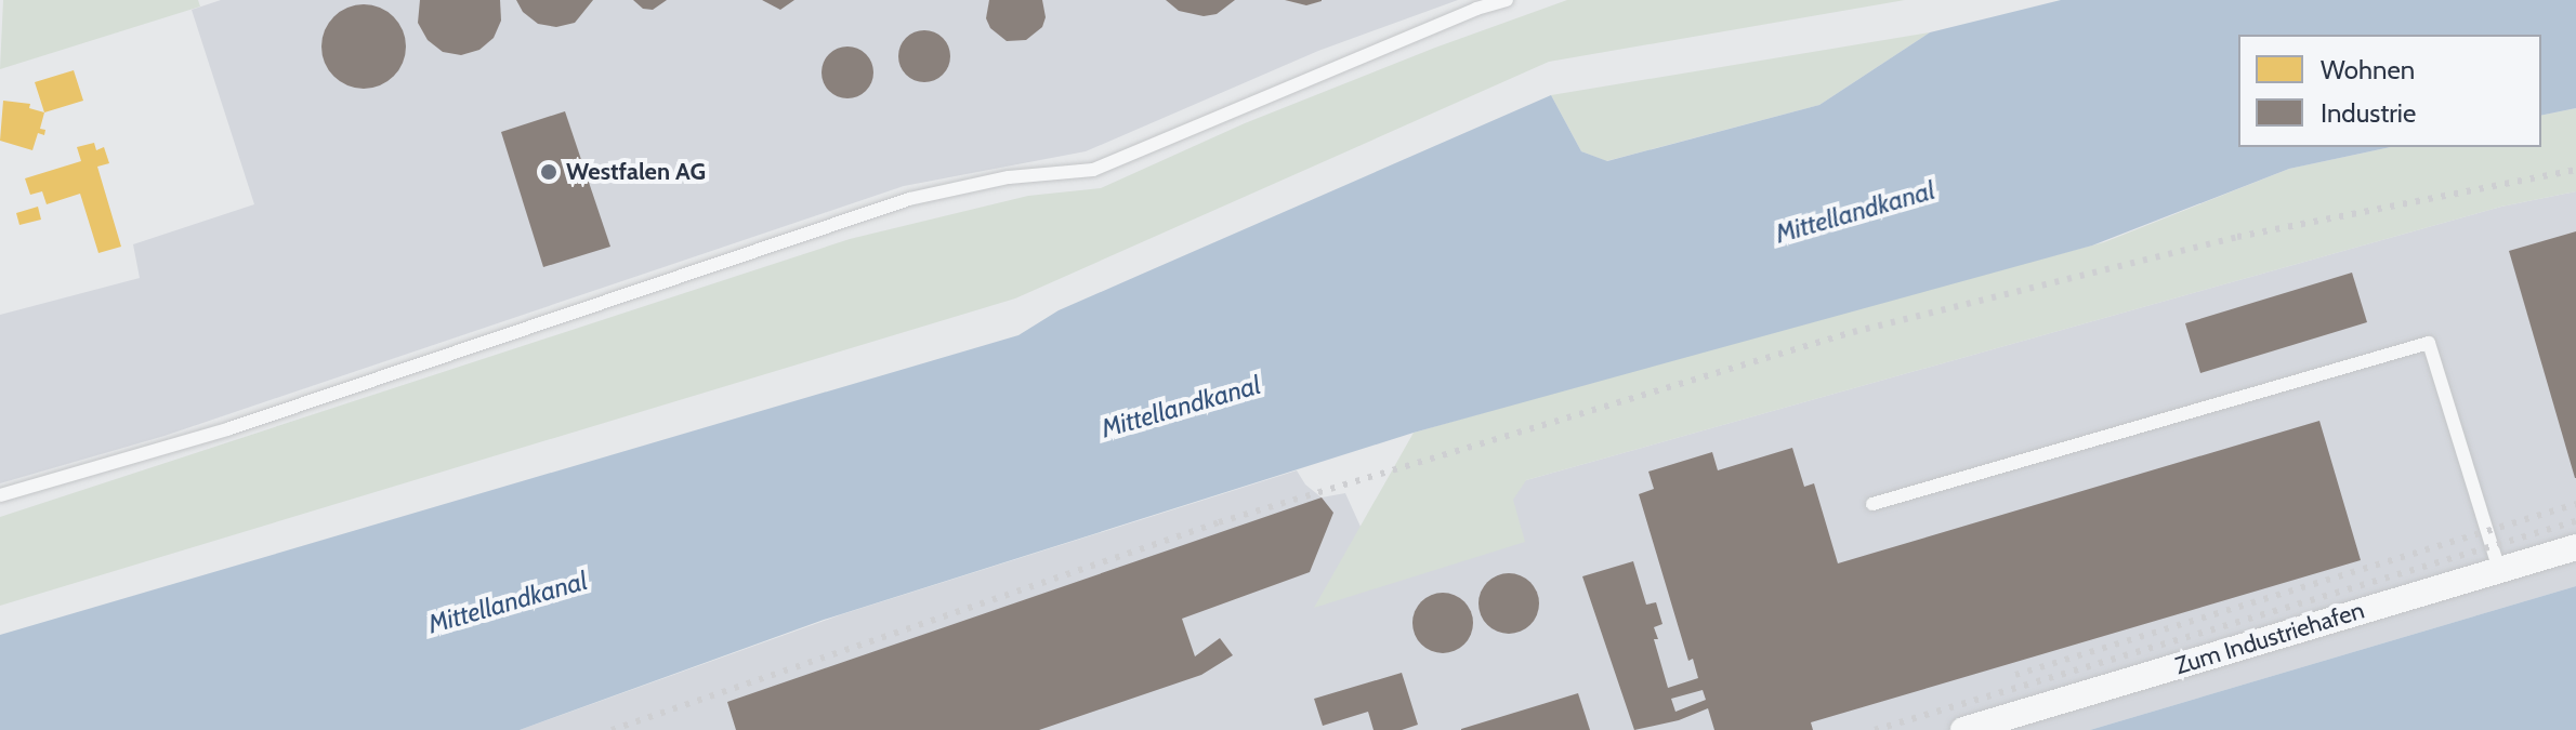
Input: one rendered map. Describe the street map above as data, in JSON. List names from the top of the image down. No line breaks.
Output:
{"streets":{"street":["Zum Industriehafen"]},"water":["Mittellandkanal"],"places":["Westfalen AG"],"legend":["Wohnen","Industrie"]}
